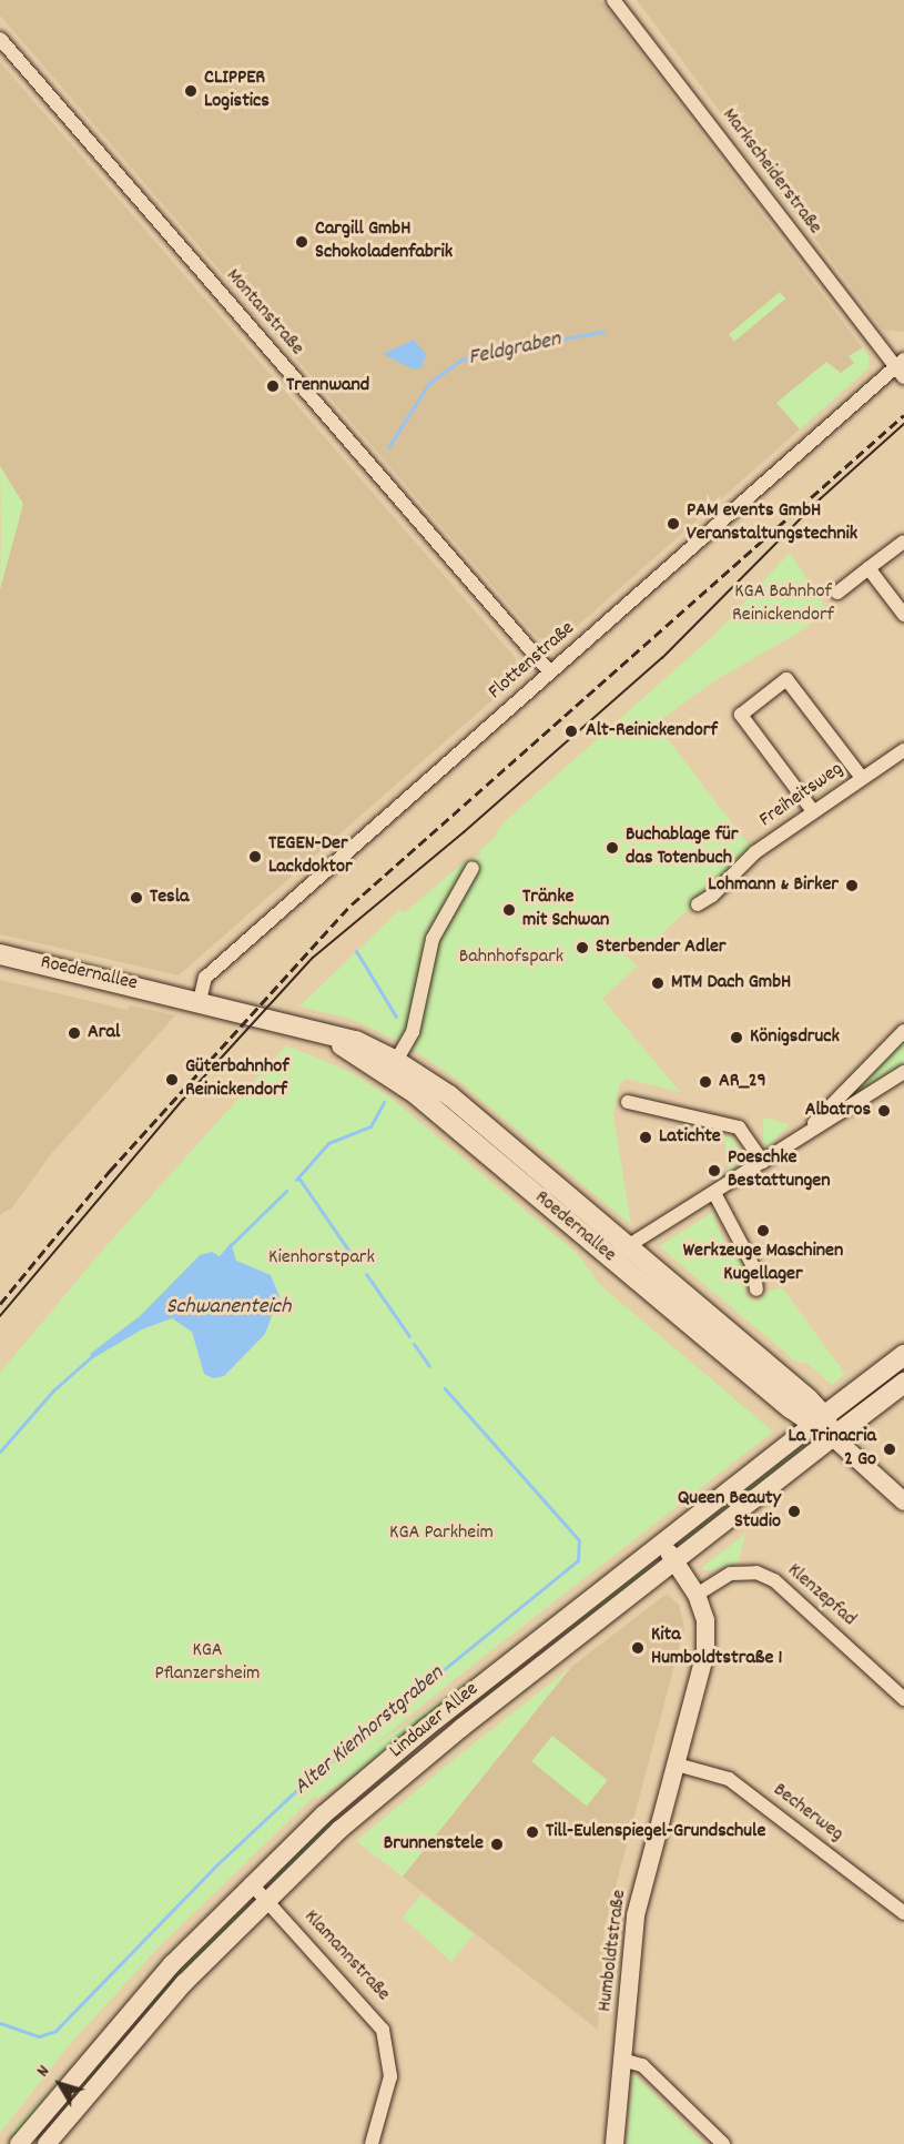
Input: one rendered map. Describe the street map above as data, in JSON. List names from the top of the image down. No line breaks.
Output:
{"streets":{"main road":["Roedernallee","Lindauer Allee","Humboldtstraße"],"street":["Markscheiderstraße","Montanstraße","Flottenstraße","Freiheitsweg","Klenzepfad","Becherweg","Klamannstraße"]},"crossings":[["Markscheiderstraße","Flottenstraße"],["Montanstraße","Flottenstraße"],["Flottenstraße","Roedernallee"],["Roedernallee","Lindauer Allee"],["Klenzepfad","Humboldtstraße"],["Lindauer Allee","Humboldtstraße"],["Lindauer Allee","Klamannstraße"],["Becherweg","Humboldtstraße"]],"water":["Feldgraben","Schwanenteich","Alter Kienhorstgraben"],"parks":["KGA Bahnhof Reinickendorf","Bahnhofspark","Kienhorstpark","KGA Parkheim","KGA Pflanzersheim"],"places":["CLIPPER Logistics","Cargill GmbH Schokoladenfabrik","Trennwand","PAM events GmbH Veranstaltungstechnik","Alt-Reinickendorf","Buchablage für das Totenbuch","TEGEN-Der Lackdoktor","Lohmann & Birker","Tesla","Tränke mit Schwan","Sterbender Adler","MTM Dach GmbH","Aral","Königsdruck","Güterbahnhof Reinickendorf","AR_29","Albatros","Latichte","Poeschke Bestattungen","Werkzeuge Maschinen Kugellager","La Trinacria 2 Go","Queen Beauty Studio","Kita Humboldtstraße 1","Till-Eulenspiegel-Grundschule","Brunnenstele"],"north":"top left"}
